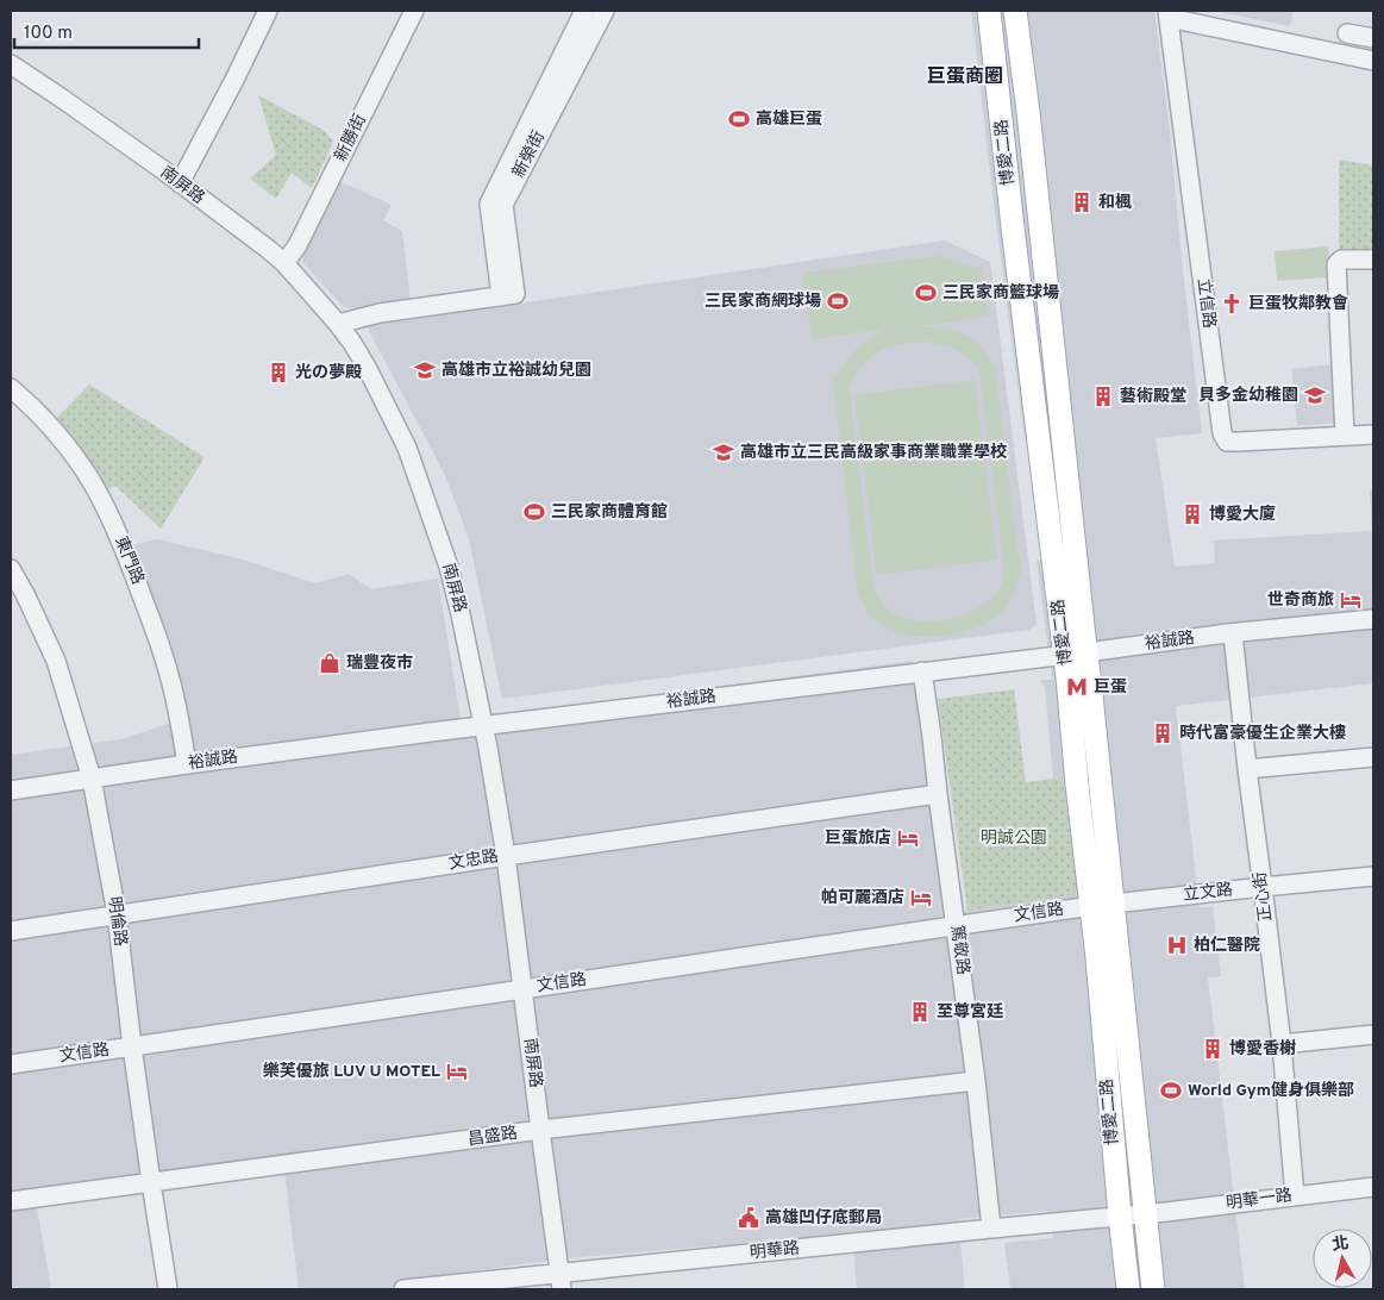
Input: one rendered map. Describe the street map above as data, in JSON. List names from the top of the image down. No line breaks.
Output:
{"streets":{"main road":["博愛二路"],"street":["新勝街","新榮街","南屏路","立信路","東門路","裕誠路","文忠路","立文路","正心街","文信路","明倫路","篤敬路","昌盛路","明華一路","明華路"]},"crossings":[["新勝街","南屏路"],["博愛二路","裕誠路"],["博愛二路","立文路"],["博愛二路","文信路"],["博愛二路","明華一路"],["博愛二路","明華路"],["南屏路","裕誠路"],["南屏路","文忠路"],["南屏路","文信路"],["南屏路","昌盛路"],["南屏路","明華路"],["東門路","裕誠路"],["裕誠路","正心街"],["裕誠路","明倫路"],["裕誠路","篤敬路"],["文忠路","明倫路"],["文忠路","篤敬路"],["立文路","正心街"],["立文路","文信路"],["正心街","明華一路"],["文信路","明倫路"],["文信路","篤敬路"],["明倫路","昌盛路"],["篤敬路","昌盛路"],["篤敬路","明華路"],["明華一路","明華路"]],"districts":["巨蛋商圈"],"parks":["明誠公園"],"places":{"sports":["高雄巨蛋","三民家商籃球場","三民家商網球場","三民家商體育館","World Gym健身俱樂部"],"building":["和楓","光の夢殿","藝術殿堂","博愛大廈","時代富豪優生企業大樓","至尊宮廷","博愛香榭"],"church":["巨蛋牧鄰教會"],"school or university":["高雄市立裕誠幼兒園","貝多金幼稚園","高雄市立三民高級家事商業職業學校"],"hotel":["世奇商旅","巨蛋旅店","帕可麗酒店","樂芙優旅 LUV U MOTEL"],"shop":["瑞豐夜市"],"metro station":["巨蛋"],"hospital":["柏仁醫院"],"public building":["高雄凹仔底郵局"]},"scale_bar":"100 m","north":"top"}
